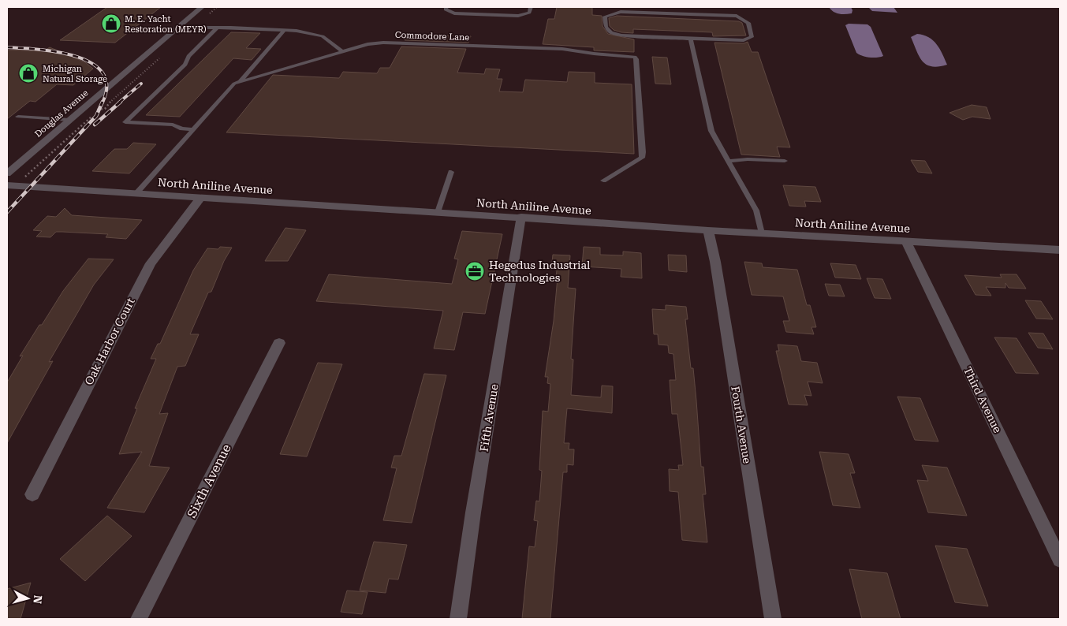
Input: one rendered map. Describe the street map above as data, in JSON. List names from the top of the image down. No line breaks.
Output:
{"streets":{"street":["Douglas Avenue","North Aniline Avenue","Oak Harbor Court","Third Avenue","Fifth Avenue","Fourth Avenue","Sixth Avenue"],"lane":["Commodore Lane"]},"crossings":[["Commodore Lane","North Aniline Avenue"],["North Aniline Avenue","Oak Harbor Court"],["North Aniline Avenue","Third Avenue"],["North Aniline Avenue","Fifth Avenue"],["North Aniline Avenue","Fourth Avenue"]],"places":{"shop":["M. E. Yacht Restoration (MEYR)","Michigan Natural Storage"],"office":["Hegedus Industrial Technologies"]},"north":"right"}
